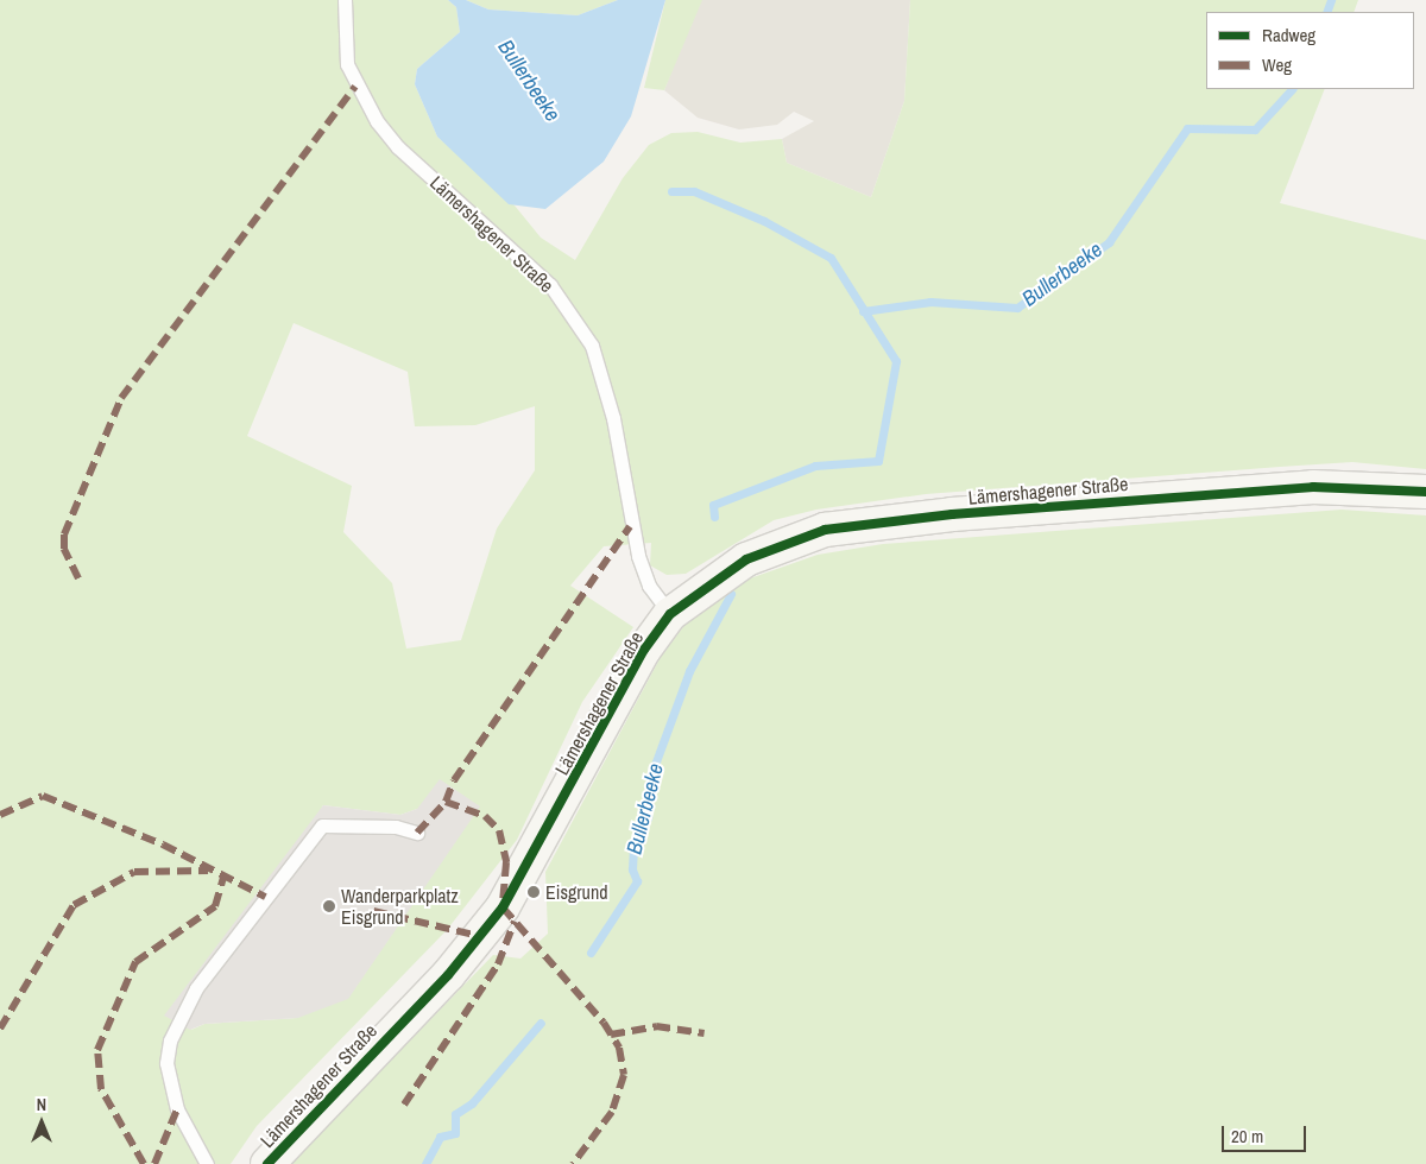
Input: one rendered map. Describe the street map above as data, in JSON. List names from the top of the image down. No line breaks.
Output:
{"streets":{"main road":["Lämershagener Straße"]},"water":["Bullerbeeke"],"places":["Eisgrund","Wanderparkplatz Eisgrund"],"legend":["Radweg","Weg"],"scale_bar":"20 m","north":"top"}
